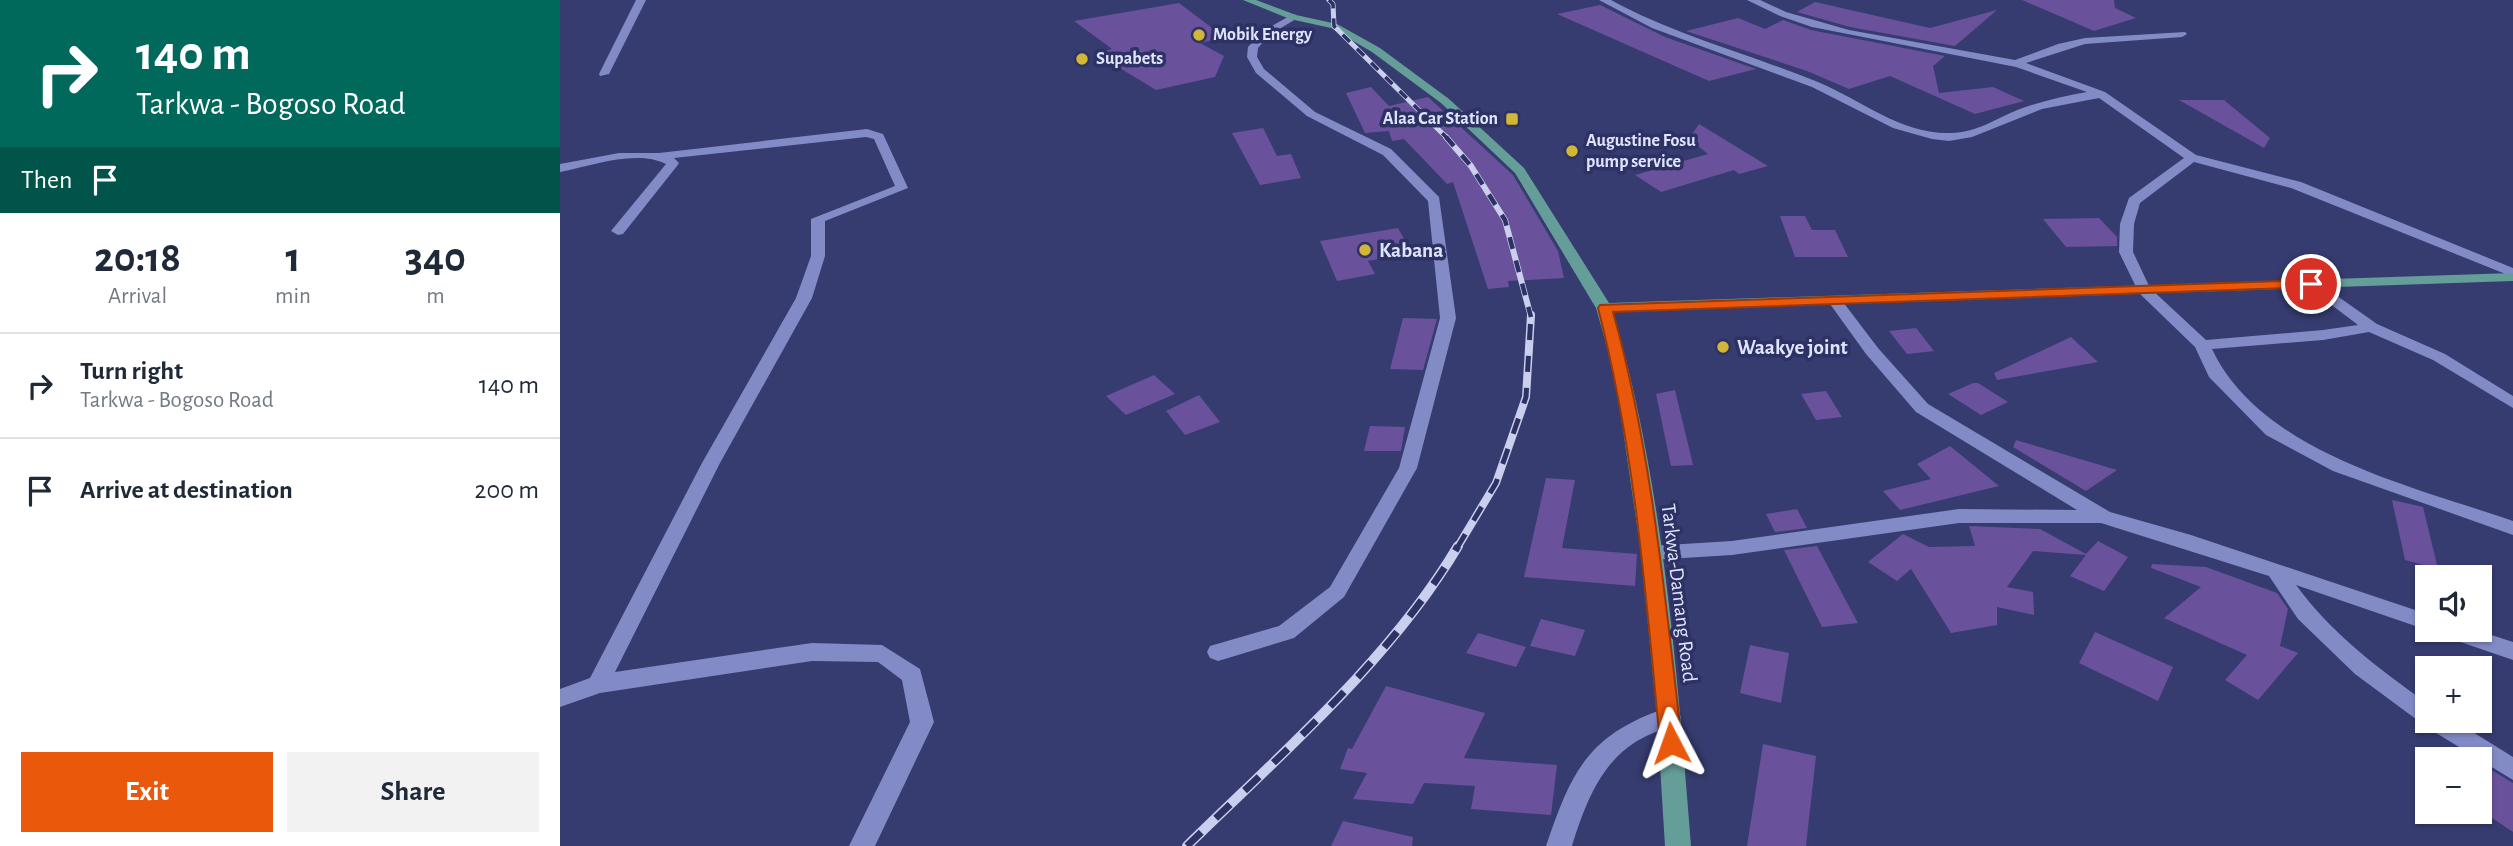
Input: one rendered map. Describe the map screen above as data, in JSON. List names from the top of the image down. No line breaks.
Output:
{"streets":{"main road":["Tarkwa-Damang Road"]},"places":{"other":["Mobik Energy","Supabets","Augustine Fosu pump service","Kabana","Waakye joint"],"transit":["Alaa Car Station"]},"page":{"turn":["140 m","Tarkwa - Bogoso Road"],"then":"Then","eta":["20:18","Arrival","1","min","340","m"],"list":[{"name":"Turn right","note":"Tarkwa - Bogoso Road","value":"140 m"},{"name":"Arrive at destination","value":"200 m"}],"map_buttons":["+","−"],"buttons":["Exit","Share"]}}
